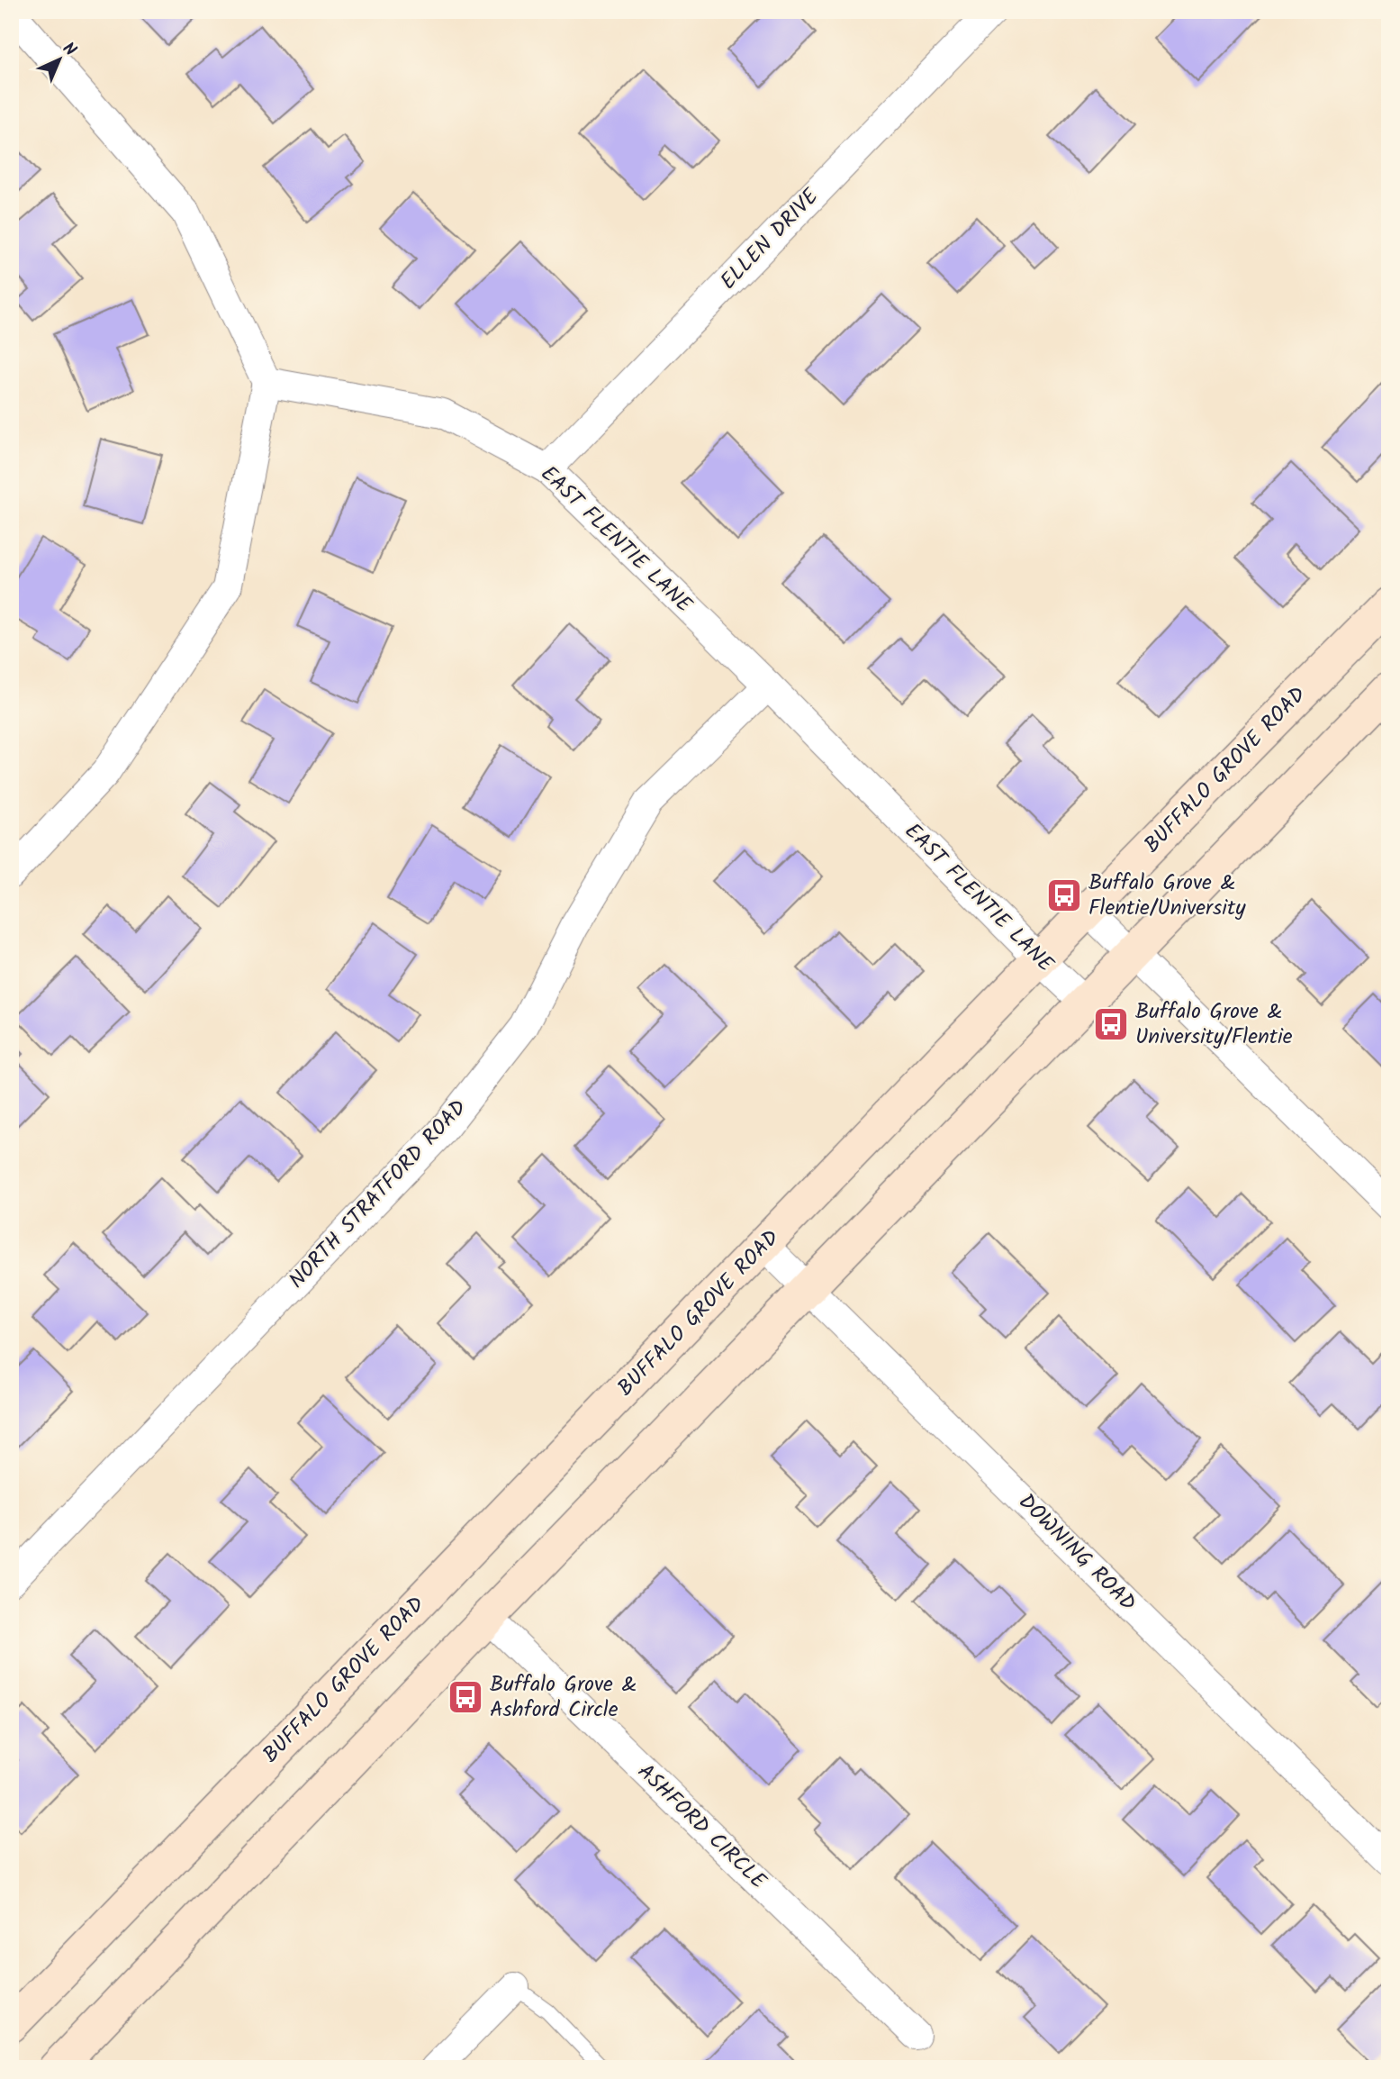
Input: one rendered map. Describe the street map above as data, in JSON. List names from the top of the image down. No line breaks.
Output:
{"streets":{"main road":["BUFFALO GROVE ROAD"],"street":["ELLEN DRIVE","EAST FLENTIE LANE","NORTH STRATFORD ROAD","DOWNING ROAD","ASHFORD CIRCLE"]},"crossings":[["ELLEN DRIVE","EAST FLENTIE LANE"],["EAST FLENTIE LANE","BUFFALO GROVE ROAD"],["EAST FLENTIE LANE","NORTH STRATFORD ROAD"],["BUFFALO GROVE ROAD","DOWNING ROAD"]],"places":{"bus stop":["Buffalo Grove & Flentie/University","Buffalo Grove & University/Flentie","Buffalo Grove & Ashford Circle"]},"north":"top right"}
